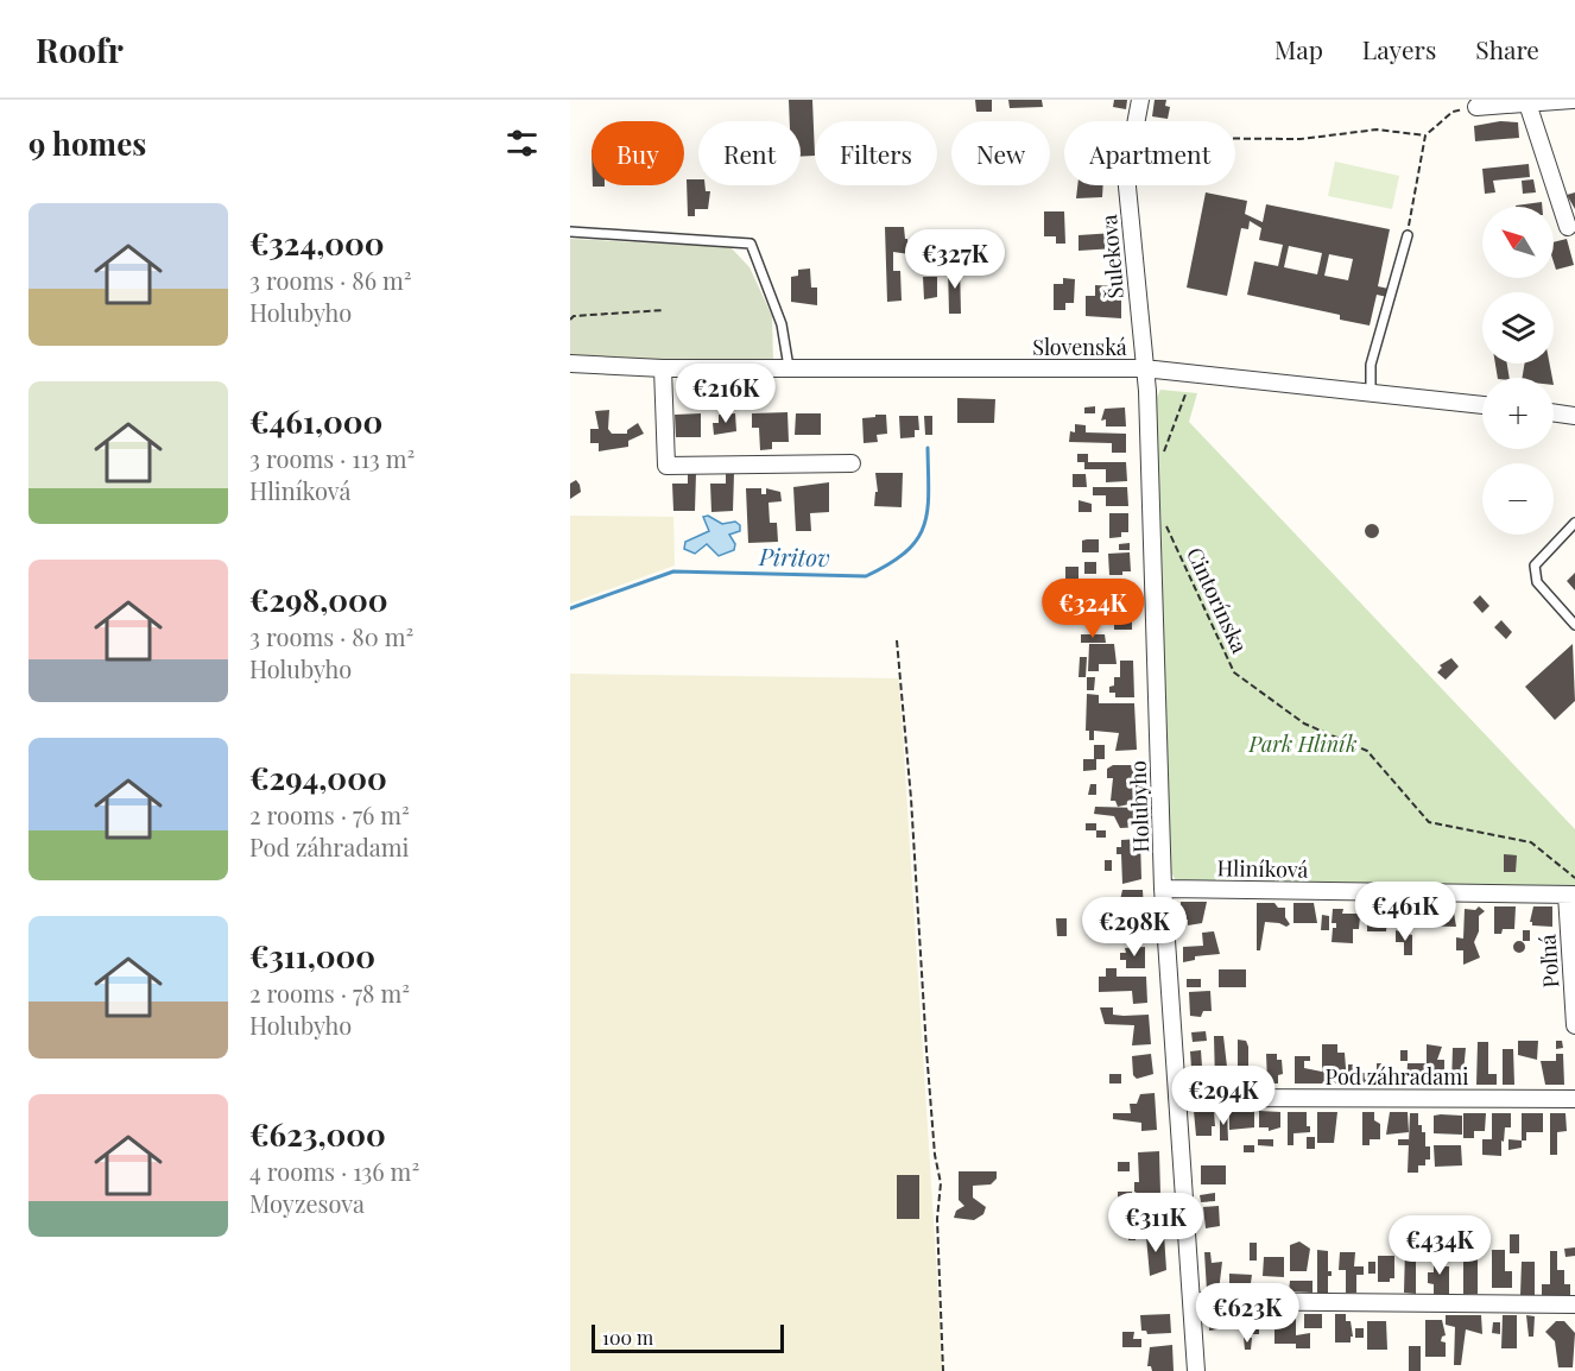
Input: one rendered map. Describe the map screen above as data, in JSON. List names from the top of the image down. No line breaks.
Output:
{"streets":{"street":["Šulekova","Slovenská","Holubyho","Hliníková","Poľná","Pod záhradami"],"path":["Cintorínska"]},"crossings":[["Šulekova","Slovenská"],["Šulekova","Holubyho"],["Slovenská","Holubyho"],["Holubyho","Hliníková"],["Holubyho","Pod záhradami"],["Hliníková","Poľná"]],"water":["Piritov"],"parks":["Park Hliník"],"scale_bar":"100 m","north":"top left","page":{"header":"Roofr","nav":["Map","Layers","Share"],"heading":"9 homes","chip":["Buy","Rent","Filters","New","Apartment"],"list":[{"name":"€324,000","note":"3 rooms · 86 m² · Holubyho"},{"name":"€461,000","note":"3 rooms · 113 m² · Hliníková"},{"name":"€298,000","note":"3 rooms · 80 m² · Holubyho"},{"name":"€294,000","note":"2 rooms · 76 m² · Pod záhradami"},{"name":"€311,000","note":"2 rooms · 78 m² · Holubyho"},{"name":"€623,000","note":"4 rooms · 136 m² · Moyzesova"}],"map_buttons":["+","−"],"price":["€327K","€216K","€324K","€461K","€298K","€294K","€311K","€434K","€623K"],"scale":"100 m"}}
